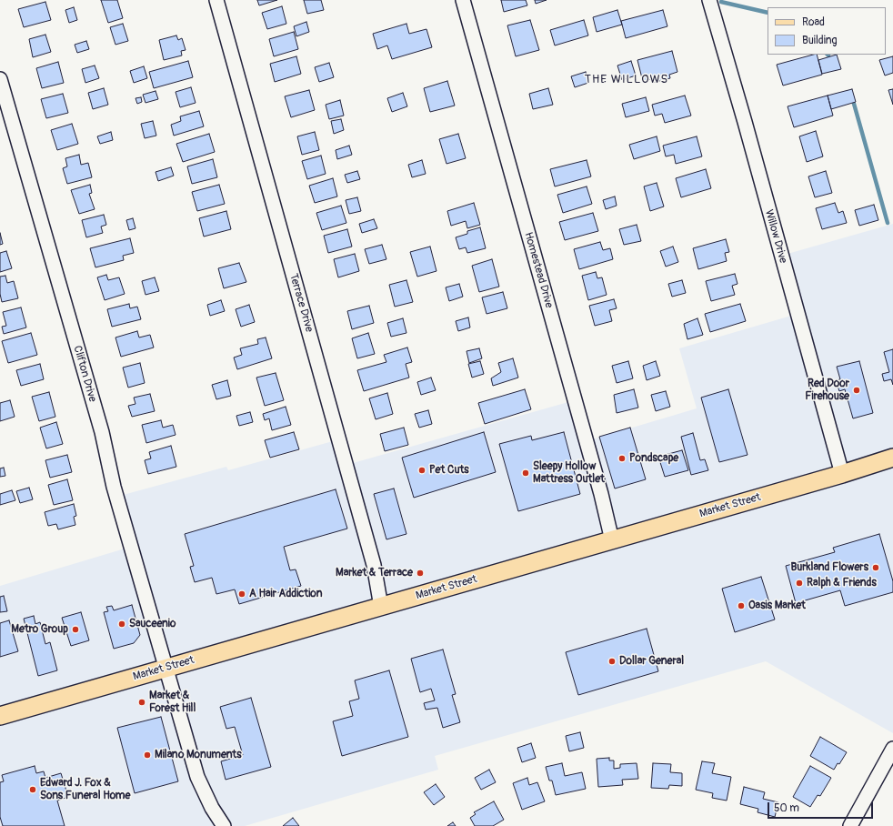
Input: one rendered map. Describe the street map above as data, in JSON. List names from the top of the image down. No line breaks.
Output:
{"streets":{"main road":["Market Street"],"street":["Willow Drive","Homestead Drive","Terrace Drive","Clifton Drive"]},"crossings":[["Willow Drive","Market Street"],["Homestead Drive","Market Street"],["Terrace Drive","Market Street"],["Clifton Drive","Market Street"]],"districts":["THE WILLOWS"],"places":["Red Door Firehouse","Pondscape","Pet Cuts","Sleepy Hollow Mattress Outlet","Burkland Flowers","Market & Terrace","Ralph & Friends","A Hair Addiction","Oasis Market","Sauceenio","Metro Group","Dollar General","Market & Forest Hill","Milano Monuments","Edward J. Fox & Sons Funeral Home"],"legend":["Road","Building"],"scale_bar":"50 m"}
